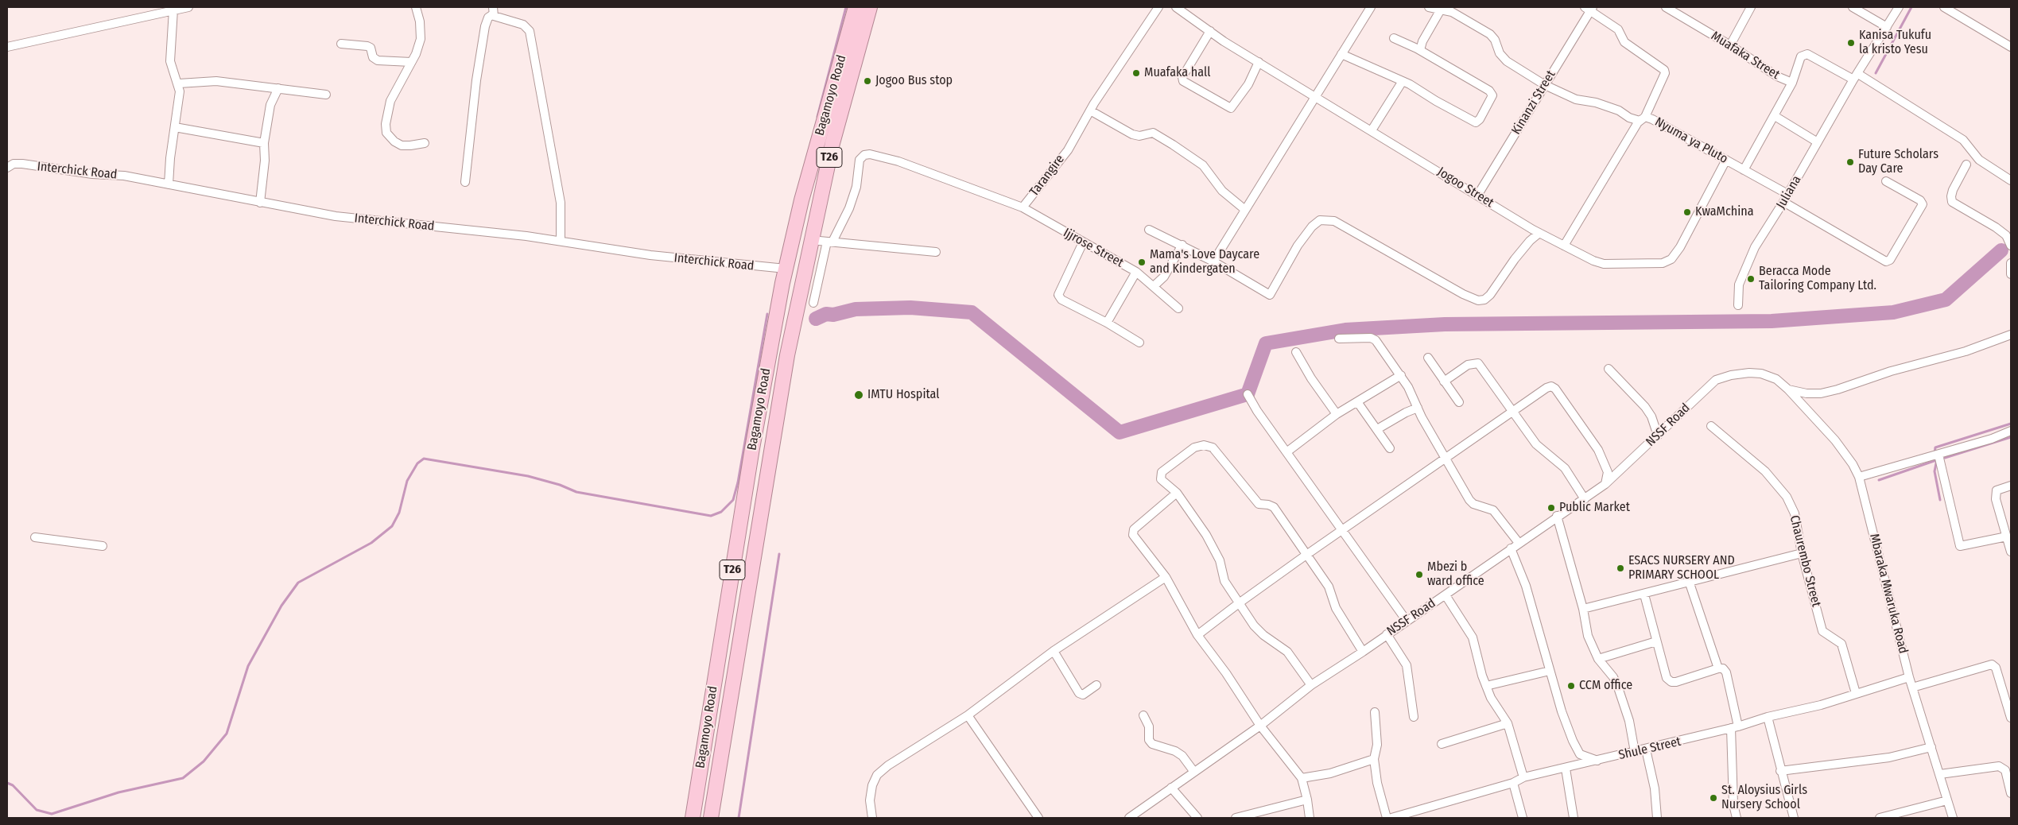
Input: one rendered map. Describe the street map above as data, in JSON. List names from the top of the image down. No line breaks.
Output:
{"streets":{"highway":["Bagamoyo Road","T26"],"street":["Muafaka Street","Kinanzi Street","Nyuma ya Pluto","Interchick Road","Tarangire","Jogoo Street","Juliana","Ijjrose Street","NSSF Road","Chaurembo Street","Mbaraka Mwaruka Road","Shule Street"]},"crossings":[["Muafaka Street","Juliana"],["Bagamoyo Road","Interchick Road"],["Kinanzi Street","Jogoo Street"],["Nyuma ya Pluto","Jogoo Street"],["Nyuma ya Pluto","Juliana"],["Tarangire","Ijjrose Street"],["NSSF Road","Mbaraka Mwaruka Road"],["Chaurembo Street","Shule Street"],["Mbaraka Mwaruka Road","Shule Street"]],"places":["Kanisa Tukufu la kristo Yesu","Muafaka hall","Jogoo Bus stop","Future Scholars Day Care","KwaMchina","Mama's Love Daycare and Kindergaten","Beracca Mode Tailoring Company Ltd.","IMTU Hospital","Public Market","ESACS NURSERY AND PRIMARY SCHOOL","Mbezi b ward office","CCM office","St. Aloysius Girls Nursery School"]}
